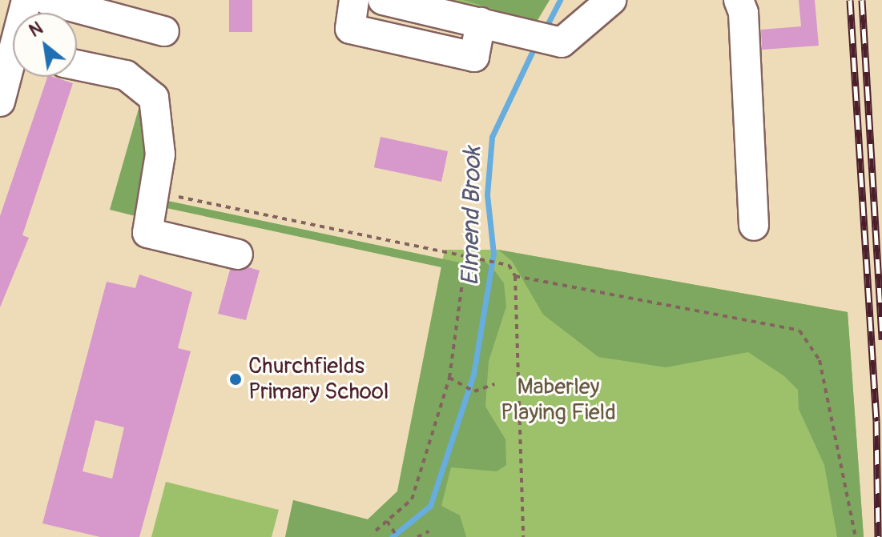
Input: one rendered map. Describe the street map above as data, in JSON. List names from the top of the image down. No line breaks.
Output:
{"water":["Elmend Brook"],"parks":["Maberley Playing Field"],"places":["Churchfields Primary School"],"north":"top left"}
